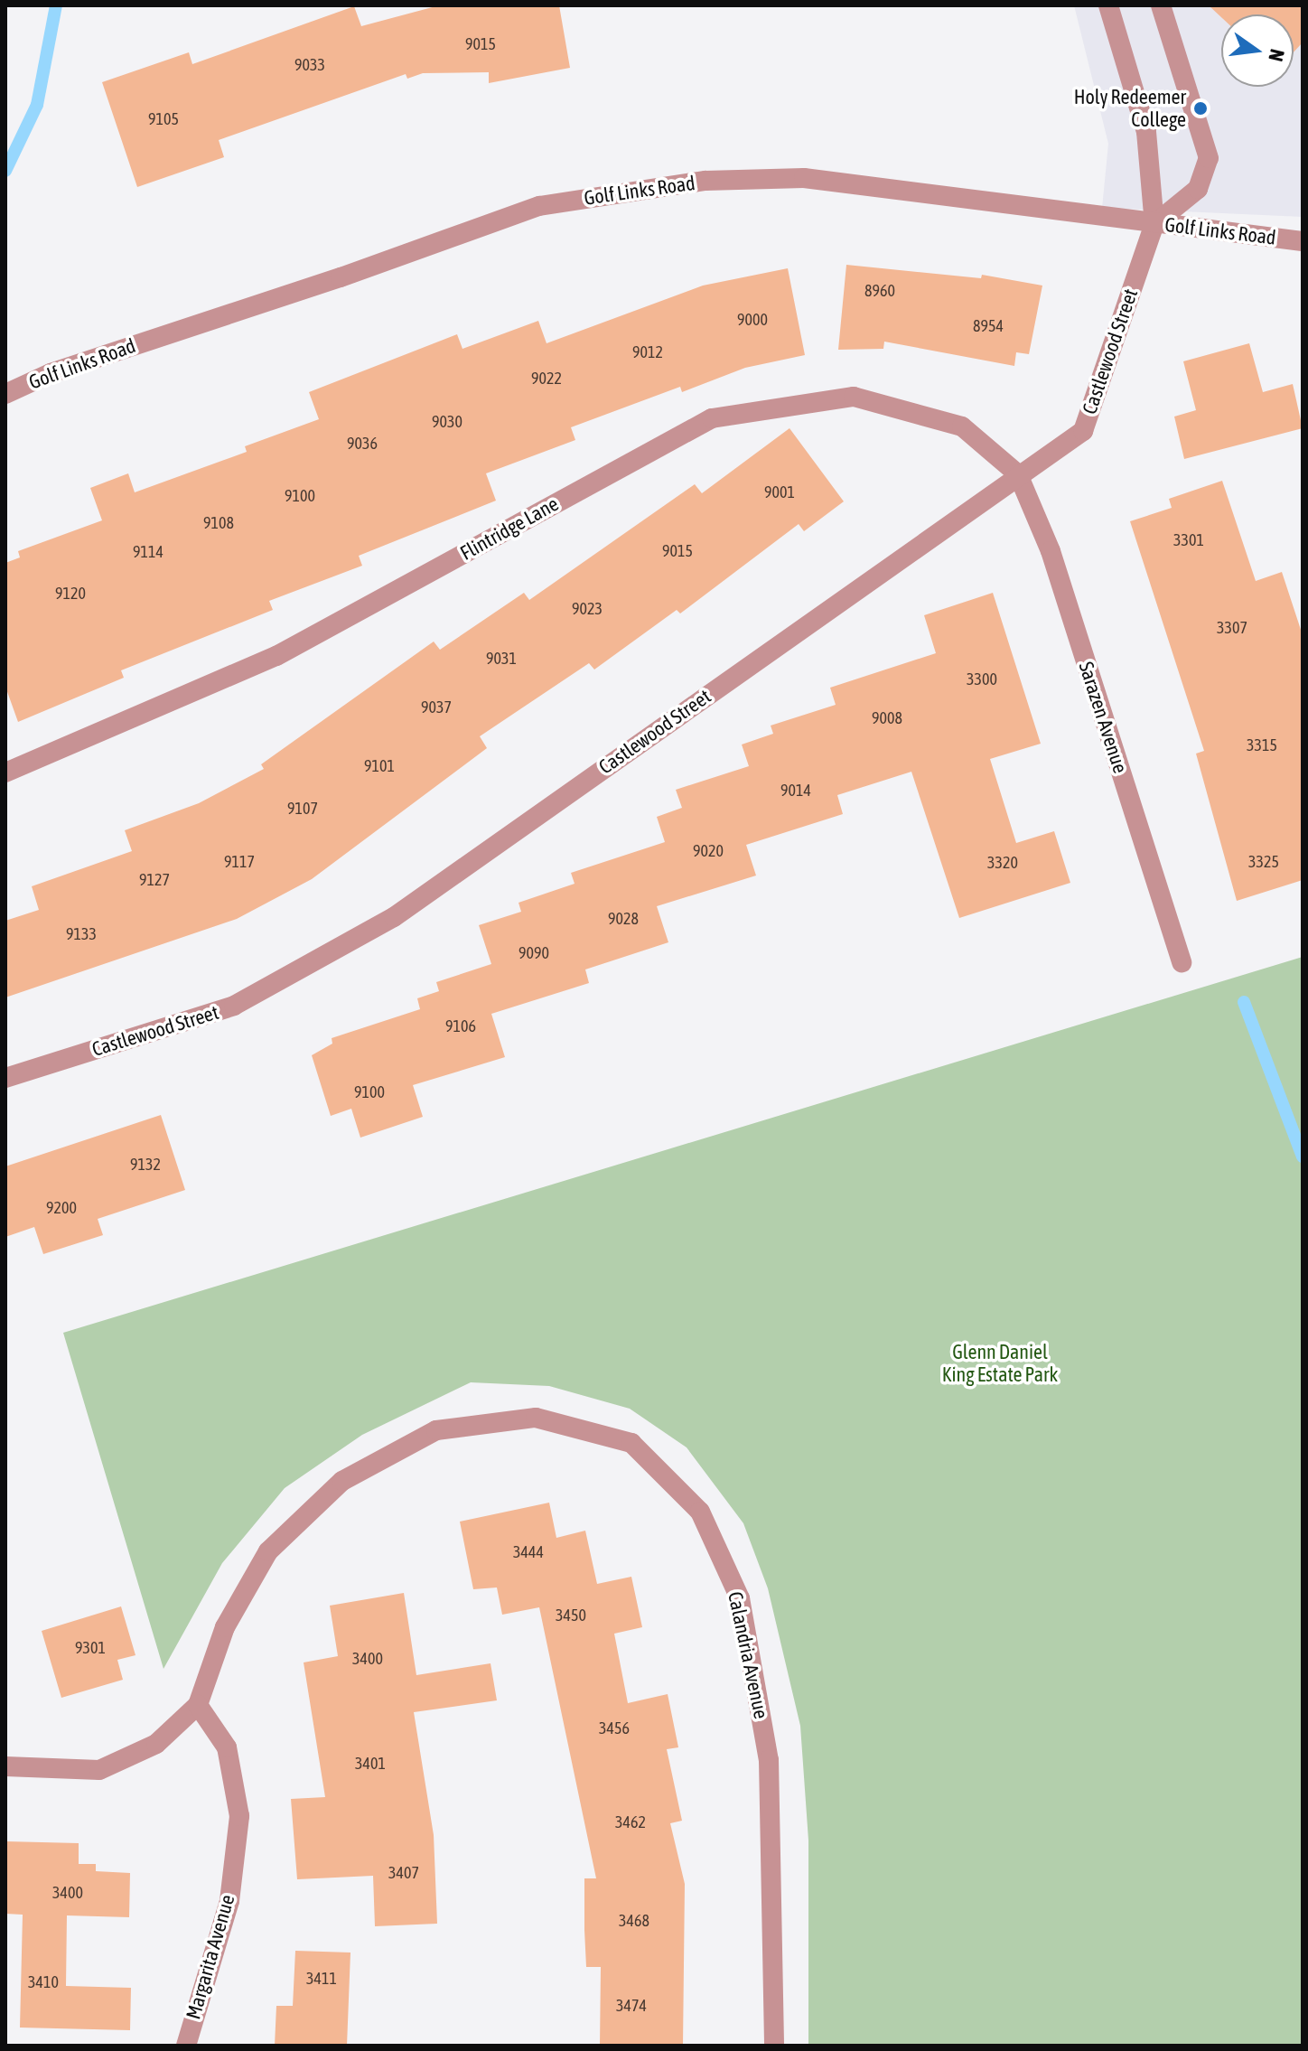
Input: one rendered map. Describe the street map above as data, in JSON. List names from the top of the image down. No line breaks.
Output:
{"streets":{"street":["Golf Links Road","Castlewood Street","Flintridge Lane","Sarazen Avenue","Calandria Avenue","Margarita Avenue"]},"crossings":[["Golf Links Road","Castlewood Street"],["Castlewood Street","Flintridge Lane"],["Castlewood Street","Sarazen Avenue"],["Flintridge Lane","Sarazen Avenue"],["Calandria Avenue","Margarita Avenue"]],"parks":["Glenn Daniel King Estate Park"],"places":["Holy Redeemer College"],"house_numbers":["9015","9033","9105","8960","9000","8954","9012","9022","9030","9036","9001","9100","9108","3301","9015","9114","9120","9023","3307","9031","3300","9037","9008","3315","9101","9014","9107","9020","9117","3325","3320","9127","9028","9133","9090","9106","9100","9132","9200","3444","3450","9301","3400","3456","3401","3462","3407","3400","3468","3411","3410","3474"],"north":"right"}
